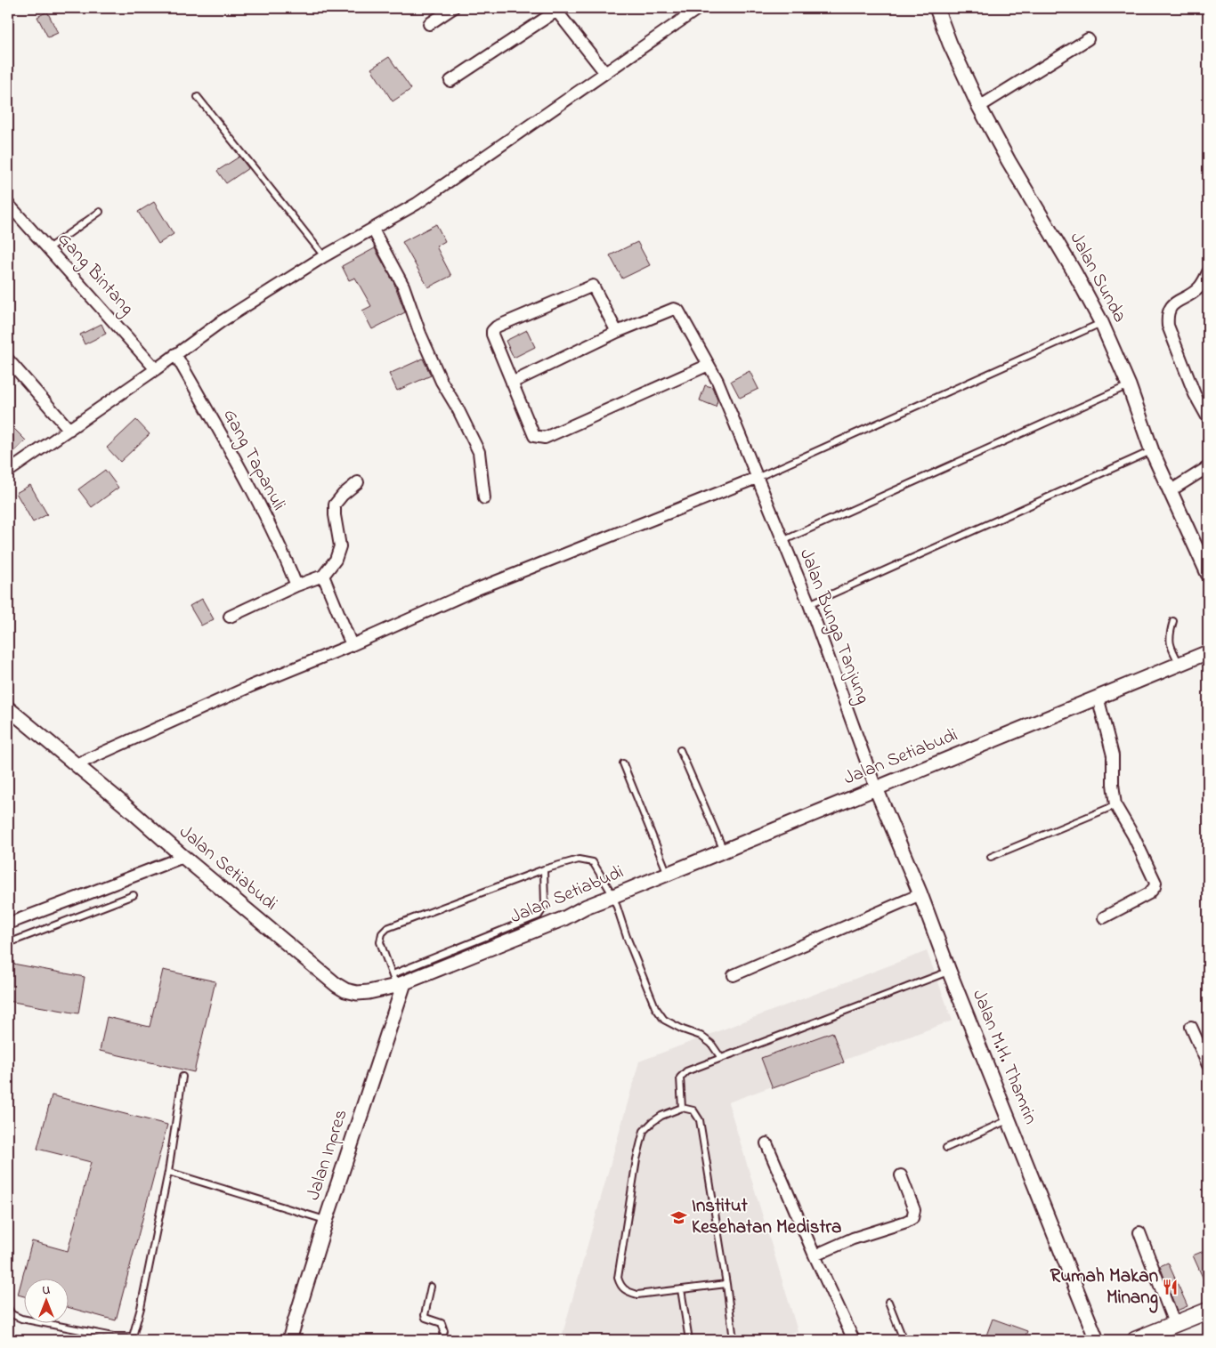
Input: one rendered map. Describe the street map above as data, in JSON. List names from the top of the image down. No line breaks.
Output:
{"streets":{"street":["Gang Bintang","Jalan Sunda","Gang Tapanuli","Jalan Bunga Tanjung","Jalan Setiabudi","Jalan M.H. Thamrin","Jalan Inpres"]},"crossings":[["Jalan Bunga Tanjung","Jalan Setiabudi"],["Jalan Bunga Tanjung","Jalan M.H. Thamrin"],["Jalan Setiabudi","Jalan M.H. Thamrin"],["Jalan Setiabudi","Jalan Inpres"]],"places":{"school or university":["Institut Kesehatan Medistra"],"restaurant":["Rumah Makan Minang"]},"north":"top"}
